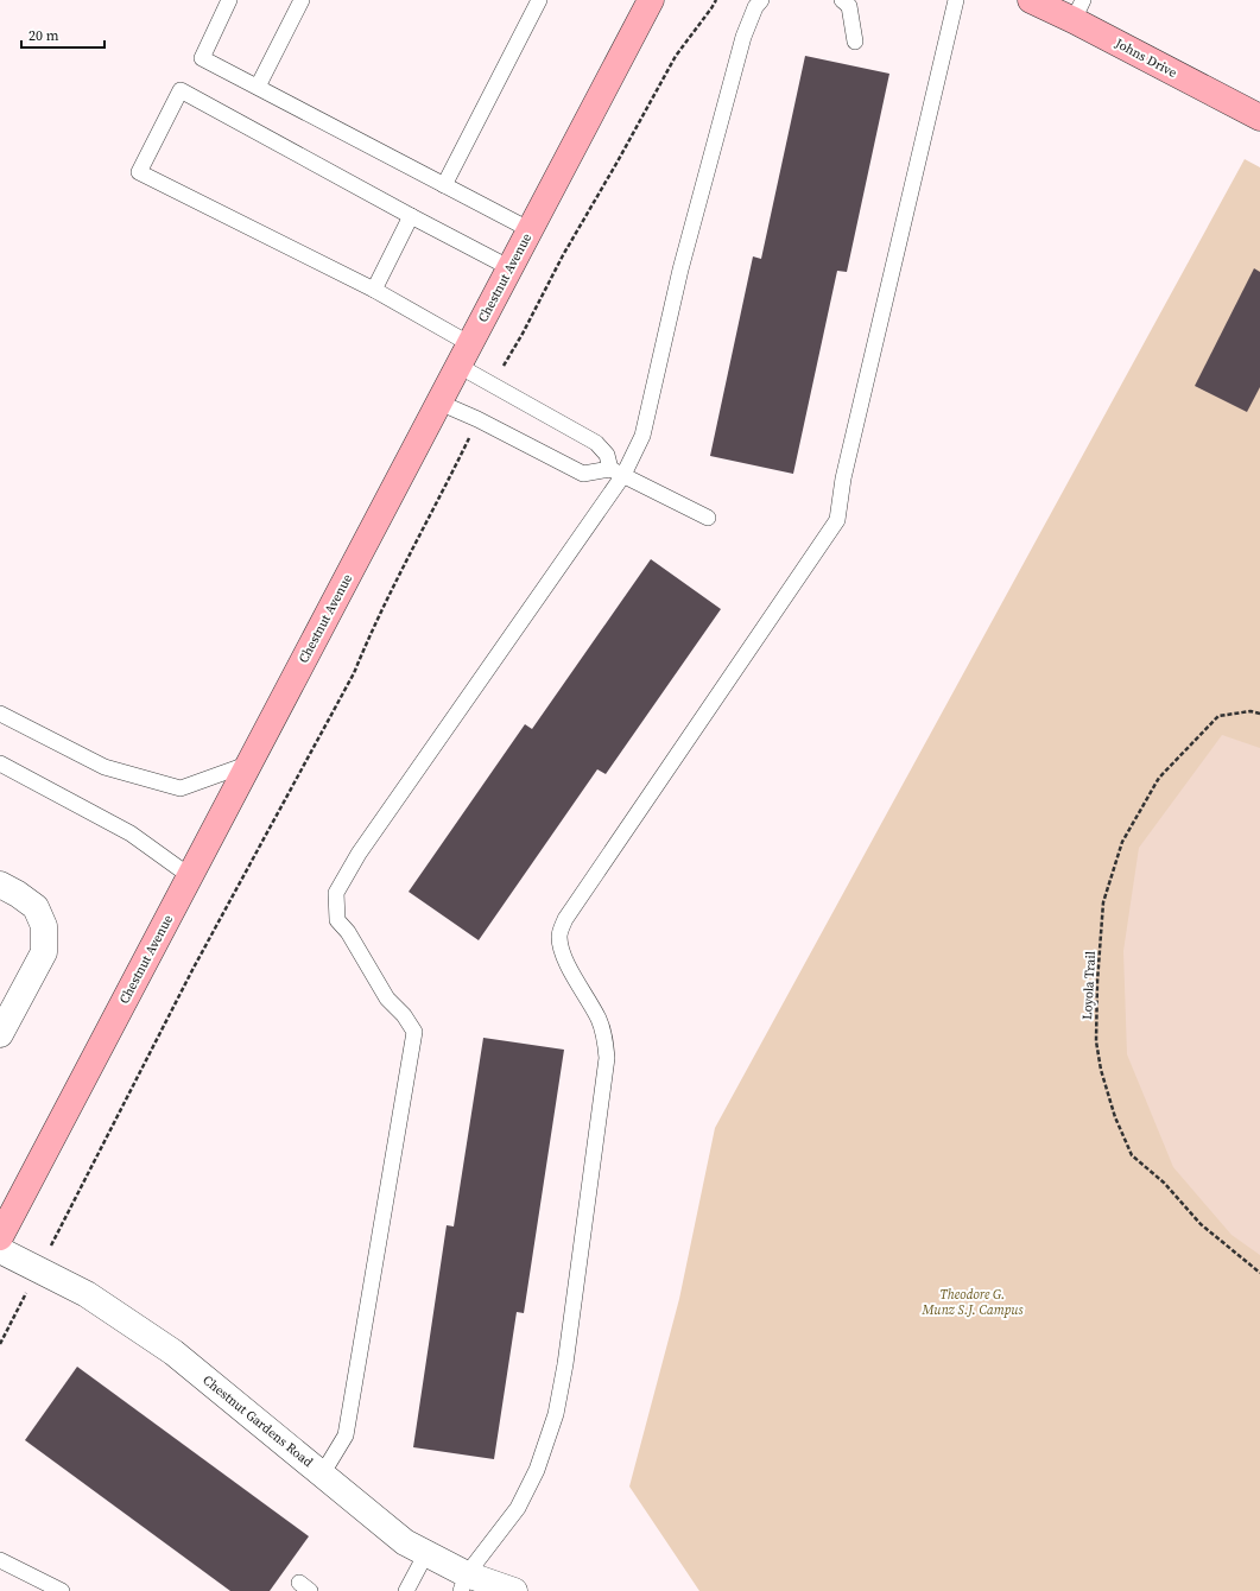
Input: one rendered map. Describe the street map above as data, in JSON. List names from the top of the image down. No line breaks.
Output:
{"streets":{"street":["Johns Drive","Chestnut Avenue","Chestnut Gardens Road"],"path":["Loyola Trail"]},"parks":["Theodore G. Munz S.J. Campus"],"scale_bar":"20 m"}
